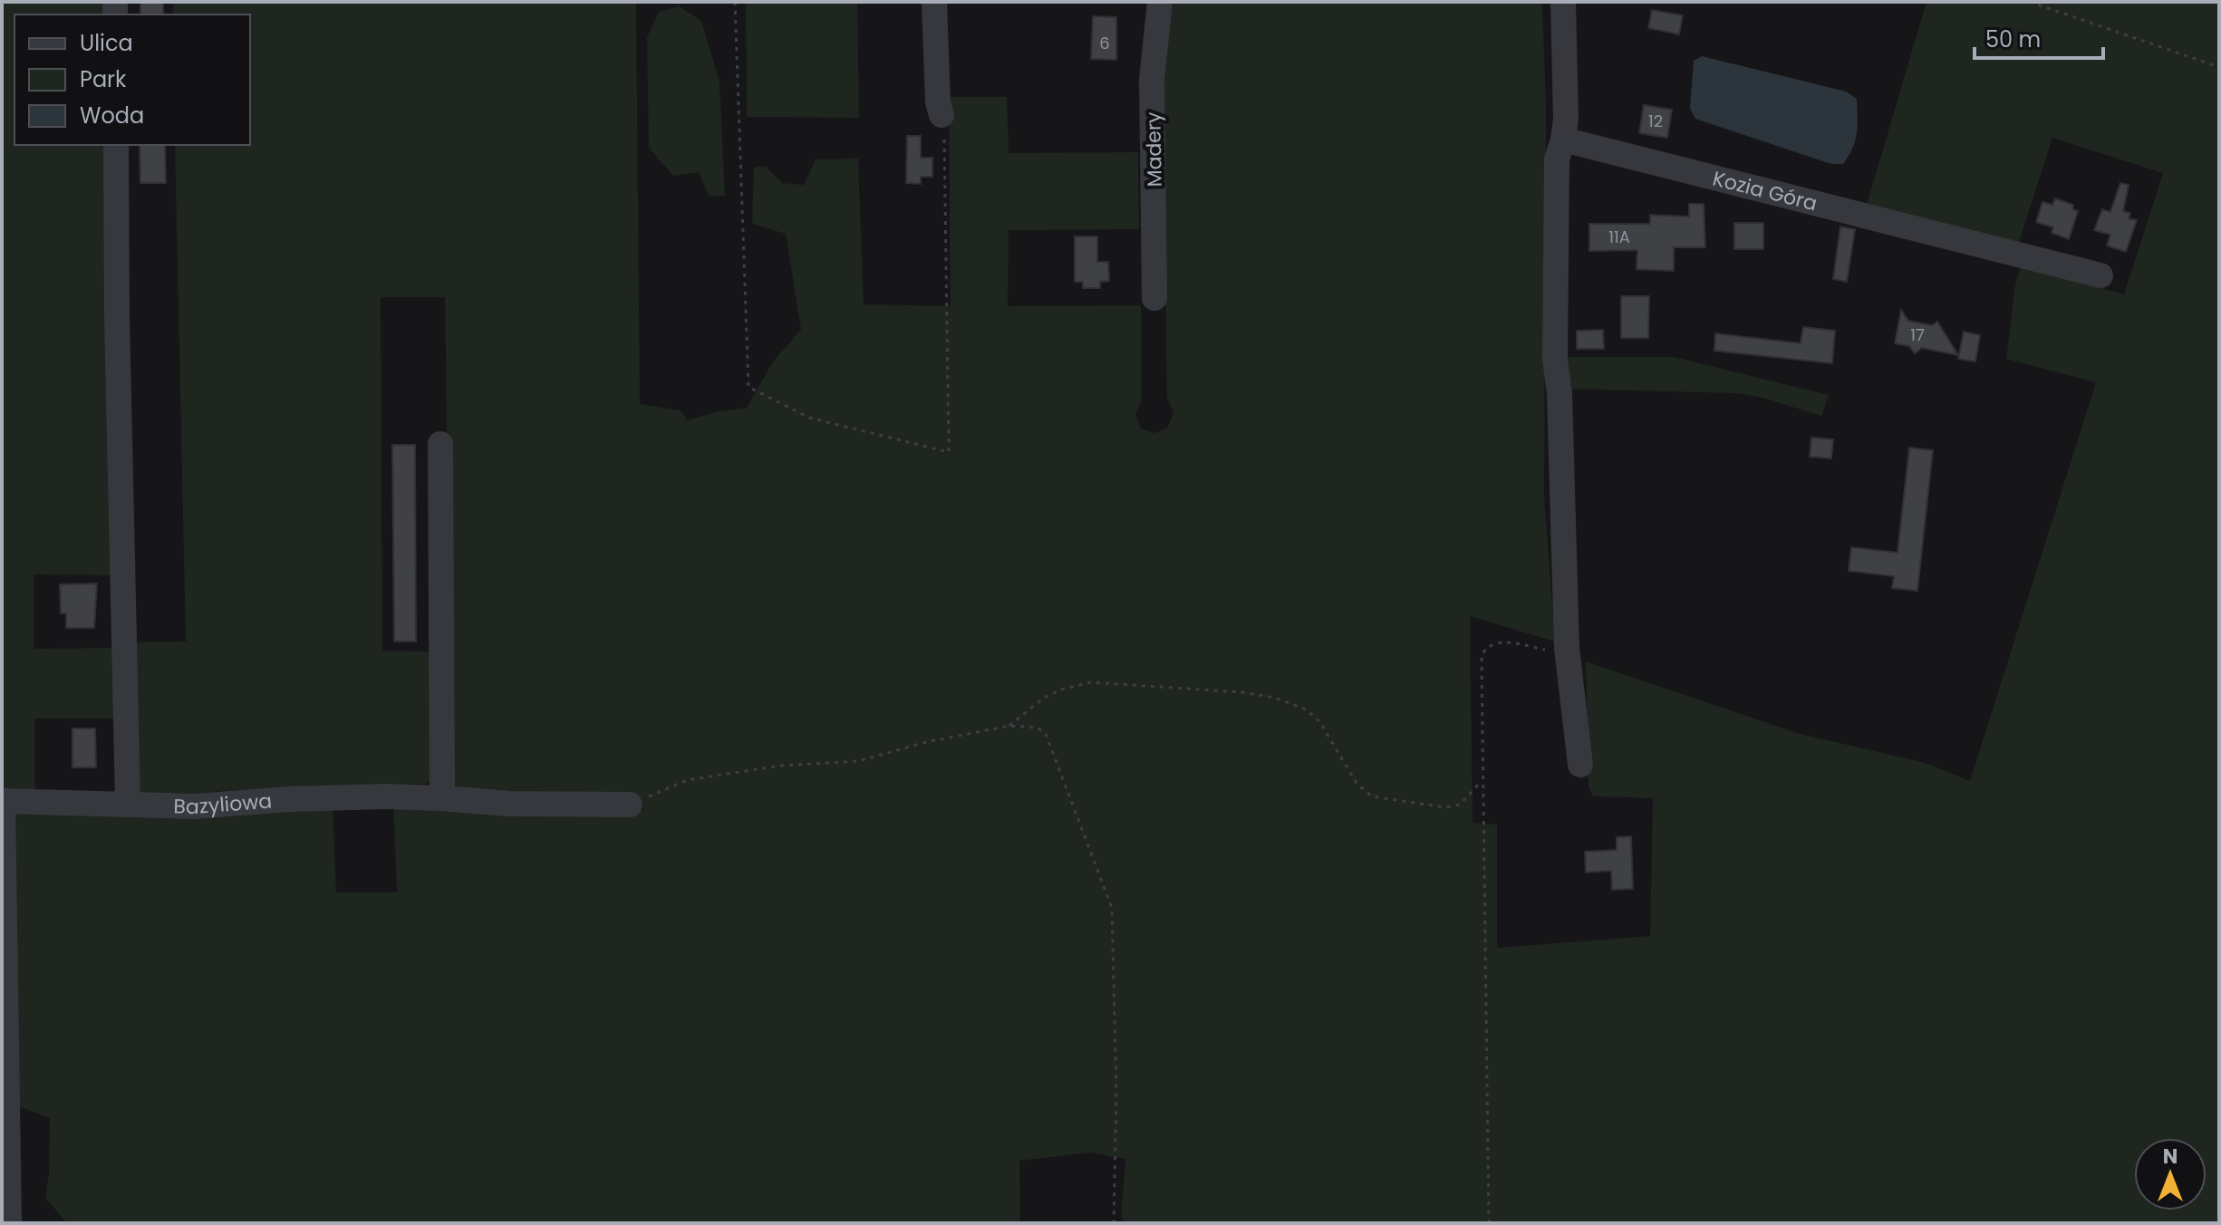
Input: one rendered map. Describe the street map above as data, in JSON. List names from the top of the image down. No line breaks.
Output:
{"streets":{"street":["Madery","Kozia Góra","Bazyliowa"]},"house_numbers":["6","12","11A","17"],"legend":["Ulica","Park","Woda"],"scale_bar":"50 m","north":"top"}
